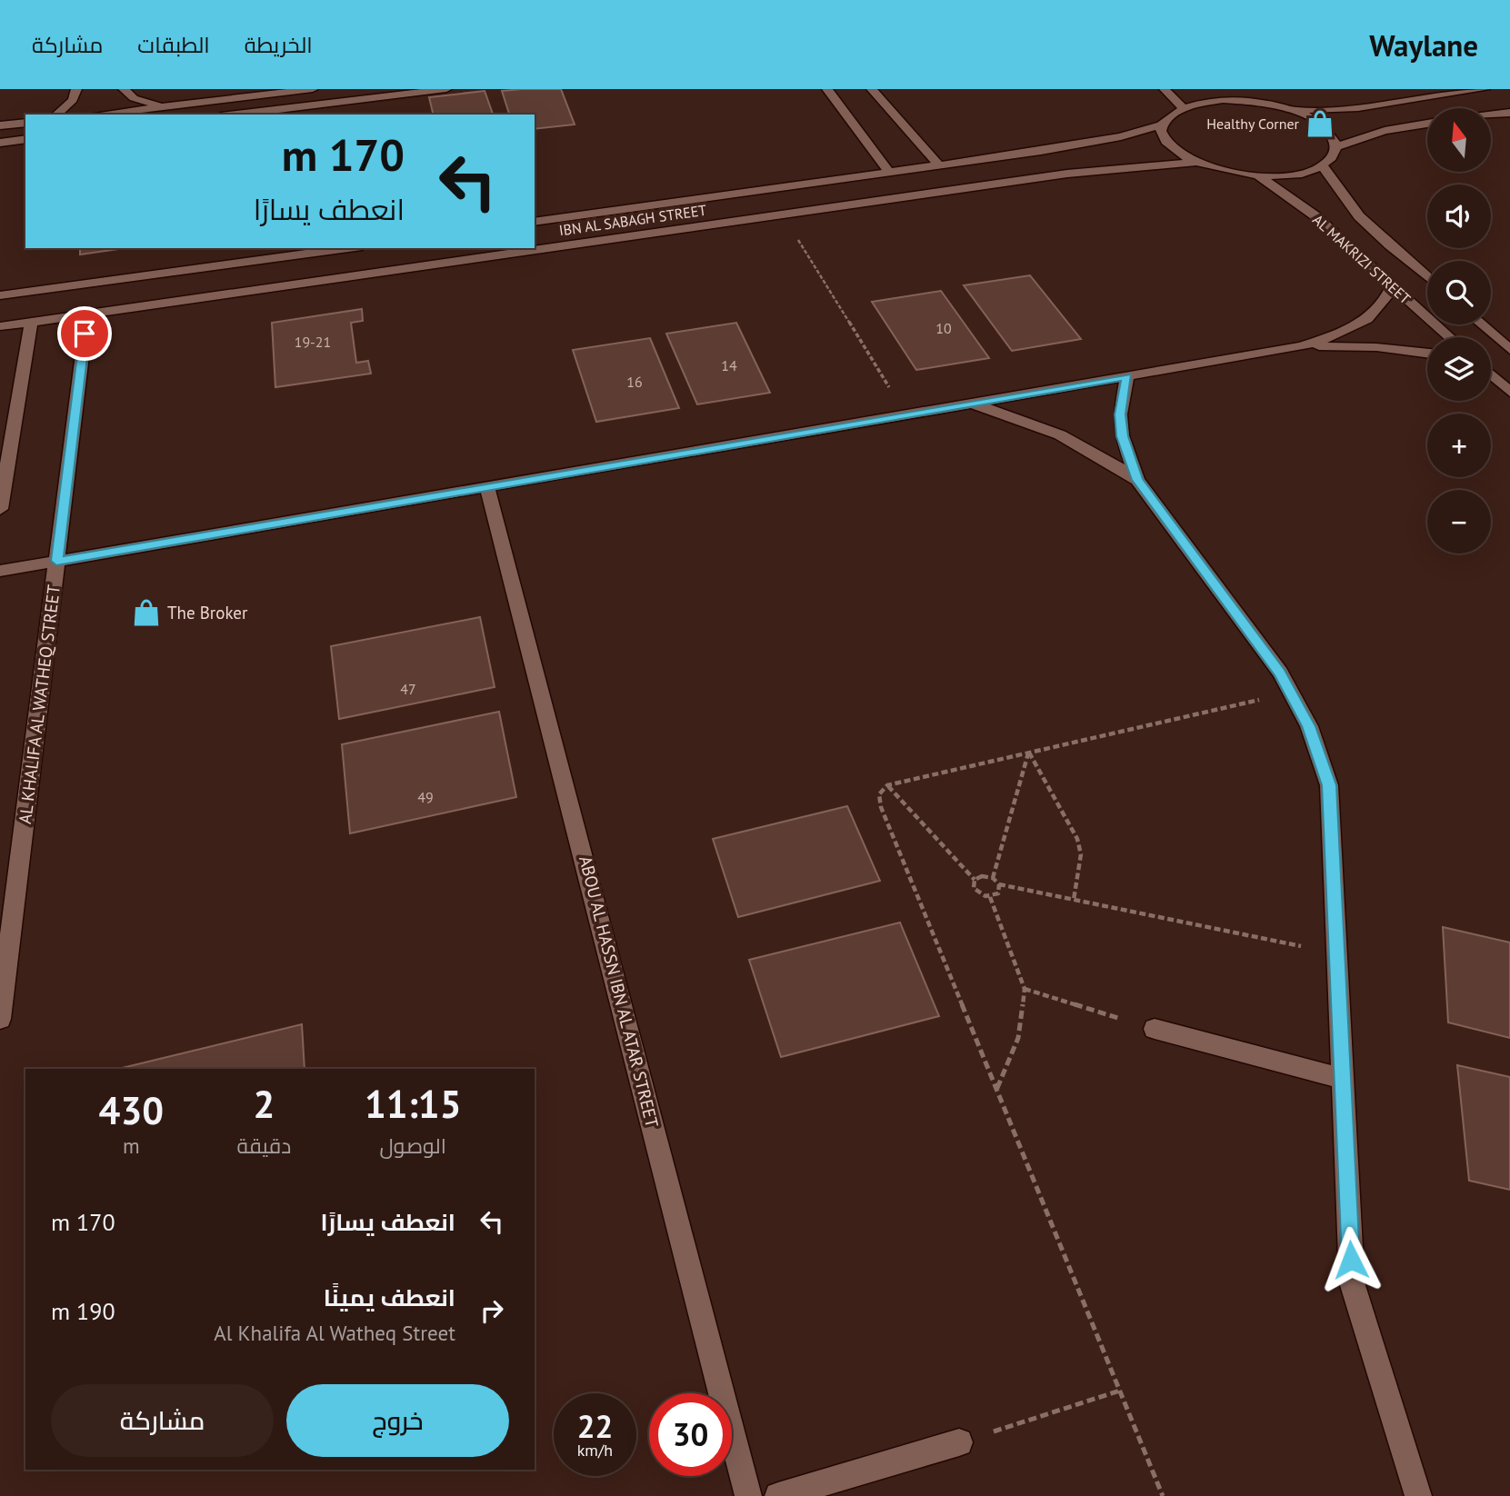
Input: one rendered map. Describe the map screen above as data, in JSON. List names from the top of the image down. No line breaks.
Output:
{"streets":{"street":["IBN AL SABAGH STREET","AL MAKRIZI STREET","AL KHALIFA AL WATHEQ STREET","ABOU AL HASSN IBN AL ATAR STREET"]},"crossings":[["IBN AL SABAGH STREET","AL KHALIFA AL WATHEQ STREET"]],"places":{"shop":["Healthy Corner","The Broker"]},"house_numbers":["10","19-21","14","16","47","49"],"north":"top","page":{"header":"Waylane","nav":["الخريطة","الطبقات","مشاركة"],"map_buttons":["+","−"],"turn":["170 m","انعطف يسارًا"],"eta":["11:15","الوصول","2","دقيقة","430","m"],"list":[{"name":"انعطف يسارًا","value":"170 m"},{"name":"انعطف يمينًا","note":"Al Khalifa Al Watheq Street","value":"190 m"}],"buttons":["خروج","مشاركة"],"speed":"22 km/h","limit":"30"}}
